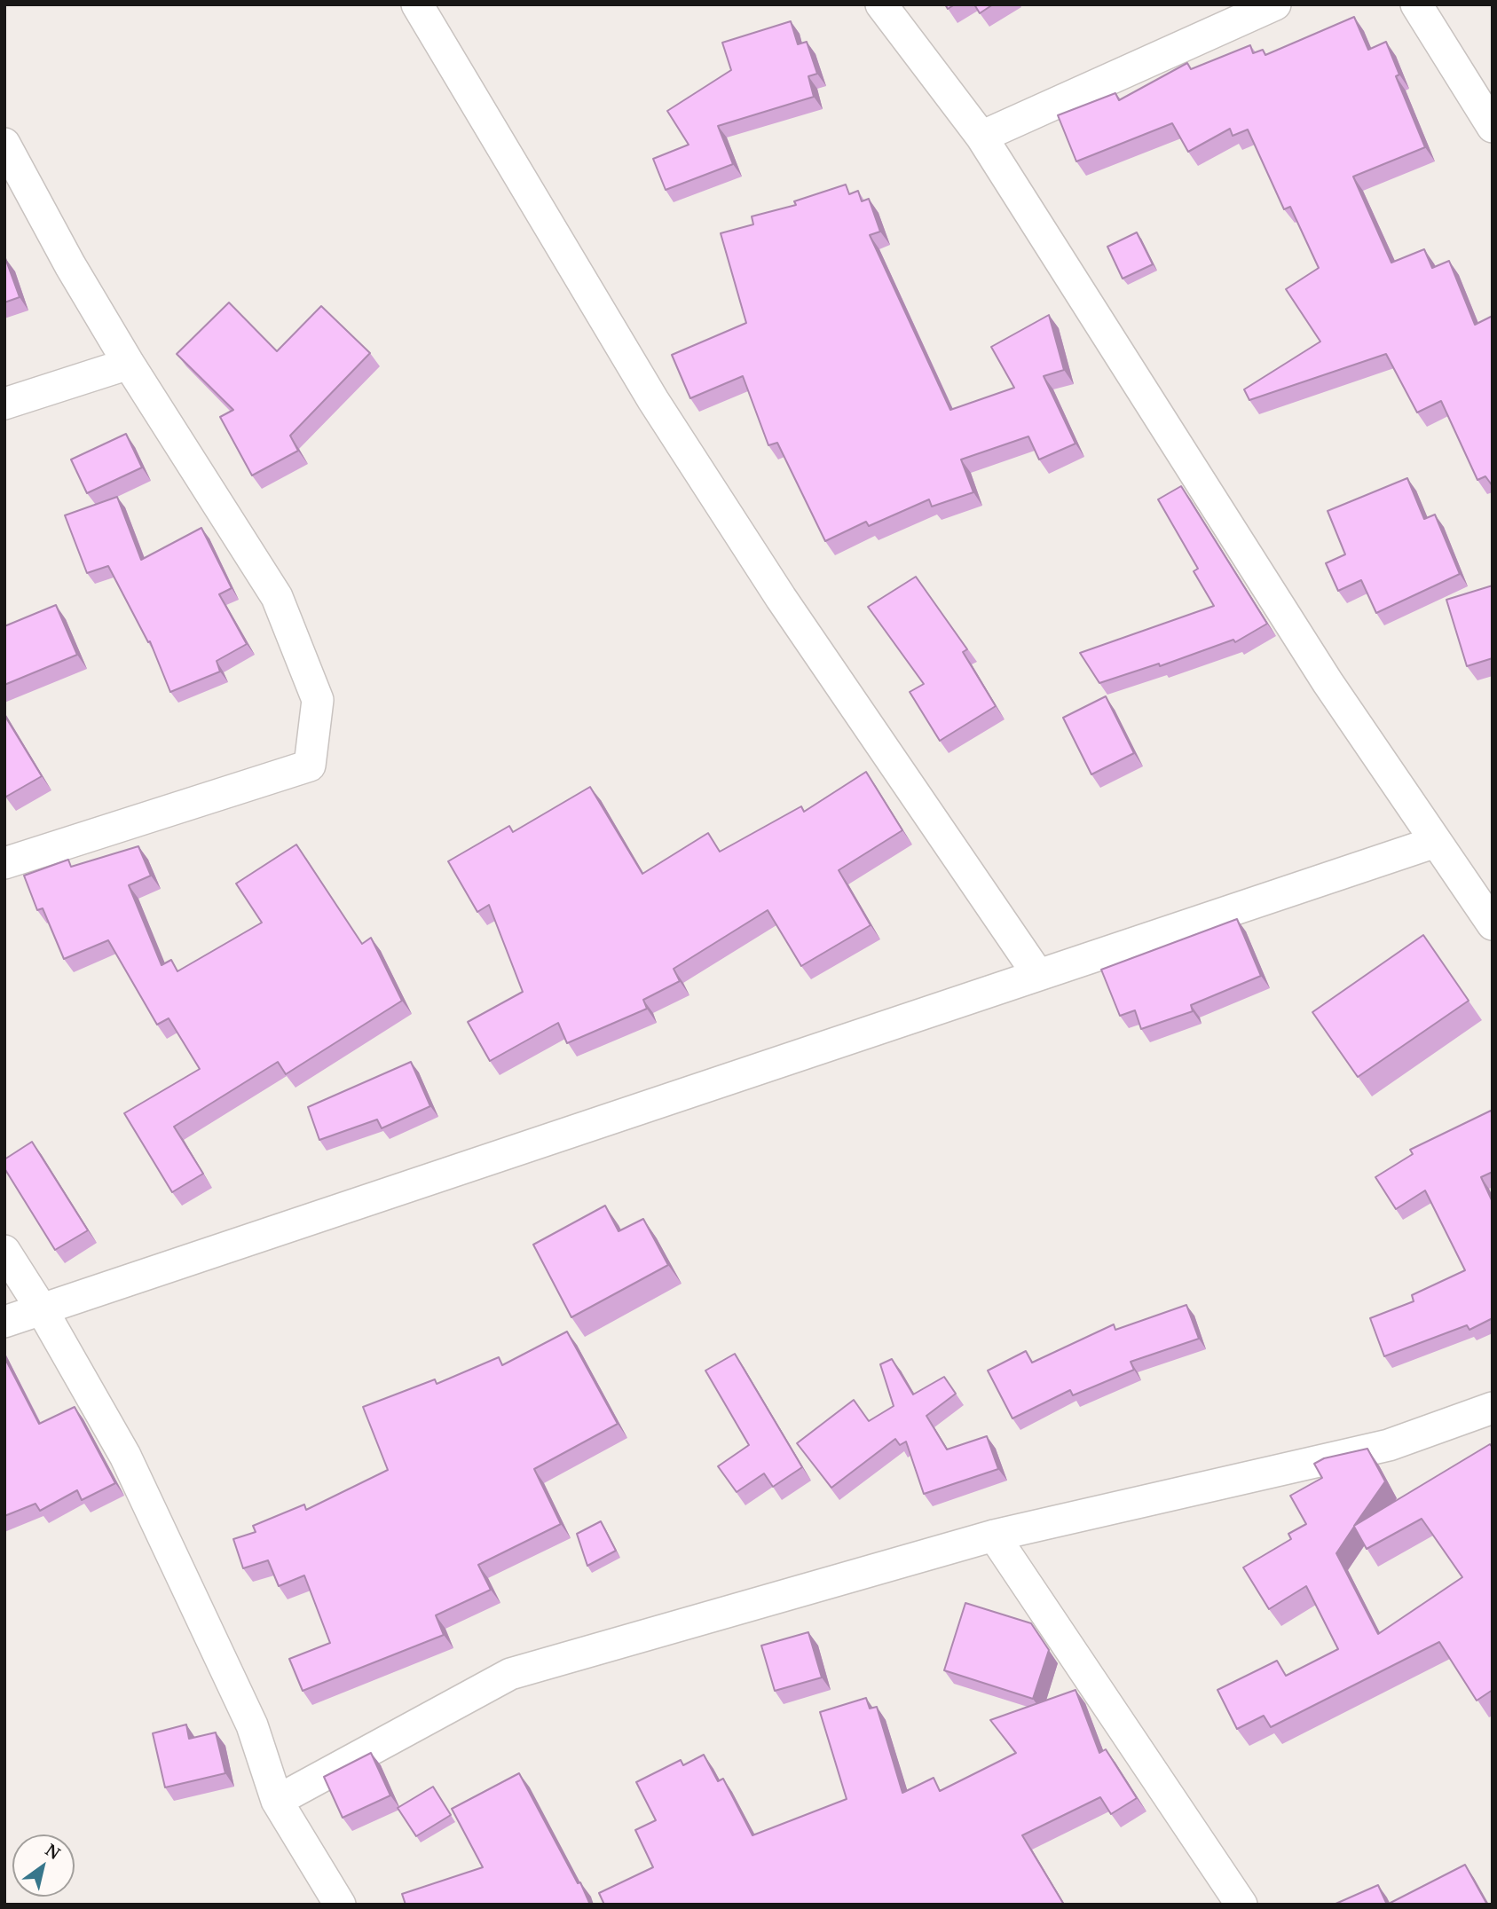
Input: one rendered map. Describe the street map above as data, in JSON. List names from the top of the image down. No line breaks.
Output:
{"north":"top right"}
